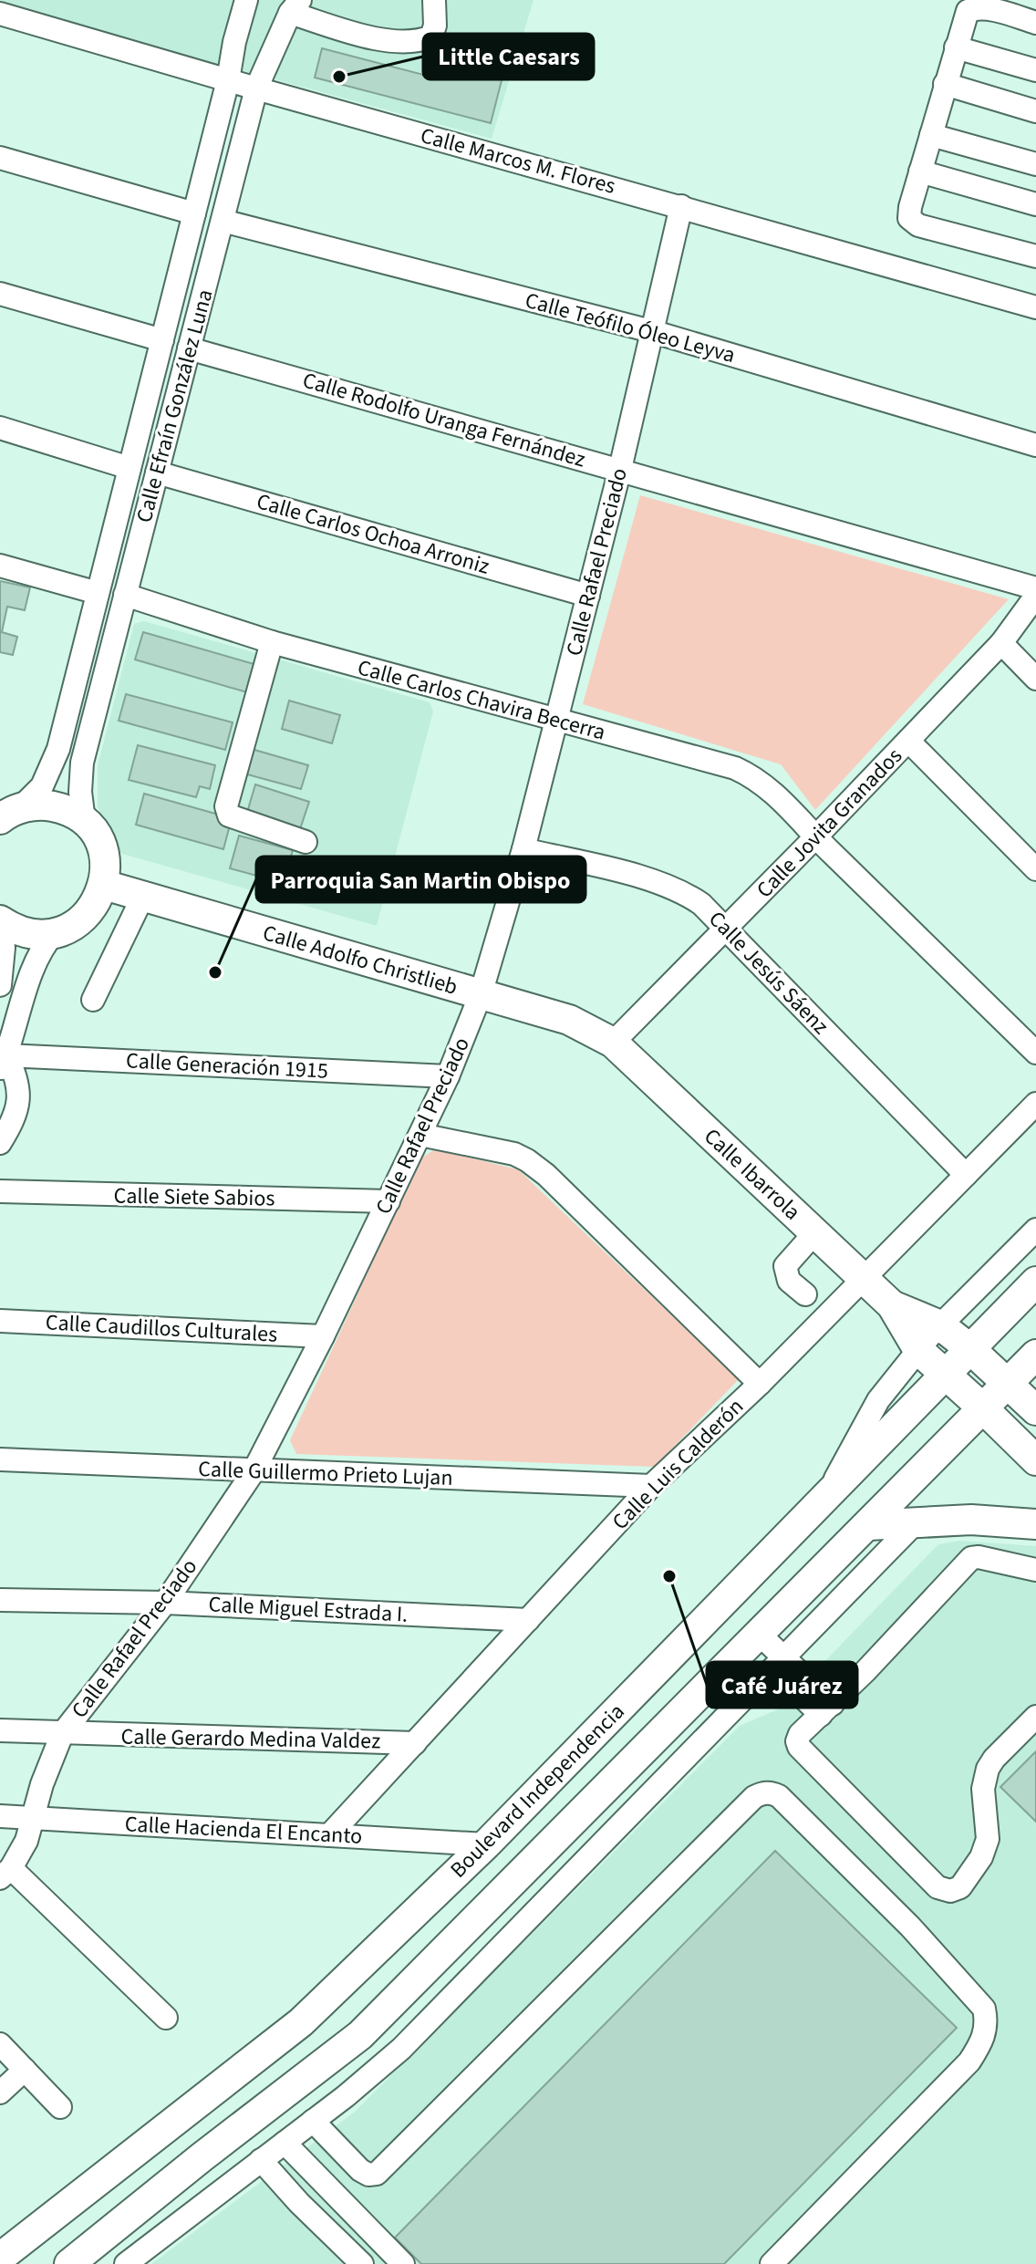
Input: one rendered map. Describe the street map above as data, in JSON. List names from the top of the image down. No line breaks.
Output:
{"streets":{"main road":["Calle Adolfo Christlieb","Calle Ibarrola","Boulevard Independencia"],"street":["Calle Marcos M. Flores","Calle Teófilo Óleo Leyva","Calle Efraín González Luna","Calle Rodolfo Uranga Fernández","Calle Carlos Ochoa Arroniz","Calle Rafael Preciado","Calle Carlos Chavira Becerra","Calle Jovita Granados","Calle Jesús Sáenz","Calle Generación 1915","Calle Siete Sabios","Calle Caudillos Culturales","Calle Luis Calderón","Calle Guillermo Prieto Lujan","Calle Miguel Estrada I.","Calle Gerardo Medina Valdez","Calle Hacienda El Encanto"]},"crossings":[["Calle Marcos M. Flores","Calle Efraín González Luna"],["Calle Marcos M. Flores","Calle Rafael Preciado"],["Calle Teófilo Óleo Leyva","Calle Efraín González Luna"],["Calle Teófilo Óleo Leyva","Calle Rafael Preciado"],["Calle Efraín González Luna","Calle Rodolfo Uranga Fernández"],["Calle Efraín González Luna","Calle Carlos Ochoa Arroniz"],["Calle Efraín González Luna","Calle Carlos Chavira Becerra"],["Calle Rodolfo Uranga Fernández","Calle Rafael Preciado"],["Calle Carlos Ochoa Arroniz","Calle Rafael Preciado"],["Calle Rafael Preciado","Calle Carlos Chavira Becerra"],["Calle Rafael Preciado","Calle Adolfo Christlieb"],["Calle Rafael Preciado","Calle Jesús Sáenz"],["Calle Rafael Preciado","Calle Generación 1915"],["Calle Rafael Preciado","Calle Siete Sabios"],["Calle Rafael Preciado","Calle Caudillos Culturales"],["Calle Rafael Preciado","Calle Guillermo Prieto Lujan"],["Calle Rafael Preciado","Calle Miguel Estrada I."],["Calle Rafael Preciado","Calle Gerardo Medina Valdez"],["Calle Rafael Preciado","Calle Hacienda El Encanto"],["Calle Carlos Chavira Becerra","Calle Jovita Granados"],["Calle Jovita Granados","Calle Adolfo Christlieb"],["Calle Jovita Granados","Calle Jesús Sáenz"],["Calle Jovita Granados","Calle Ibarrola"],["Calle Adolfo Christlieb","Calle Ibarrola"],["Calle Jesús Sáenz","Calle Luis Calderón"],["Calle Ibarrola","Calle Luis Calderón"],["Calle Ibarrola","Boulevard Independencia"],["Calle Luis Calderón","Calle Guillermo Prieto Lujan"],["Calle Luis Calderón","Calle Miguel Estrada I."],["Calle Luis Calderón","Calle Gerardo Medina Valdez"],["Calle Luis Calderón","Calle Hacienda El Encanto"],["Boulevard Independencia","Calle Hacienda El Encanto"]],"places":["Little Caesars","Parroquia San Martin Obispo","Café Juárez"]}
